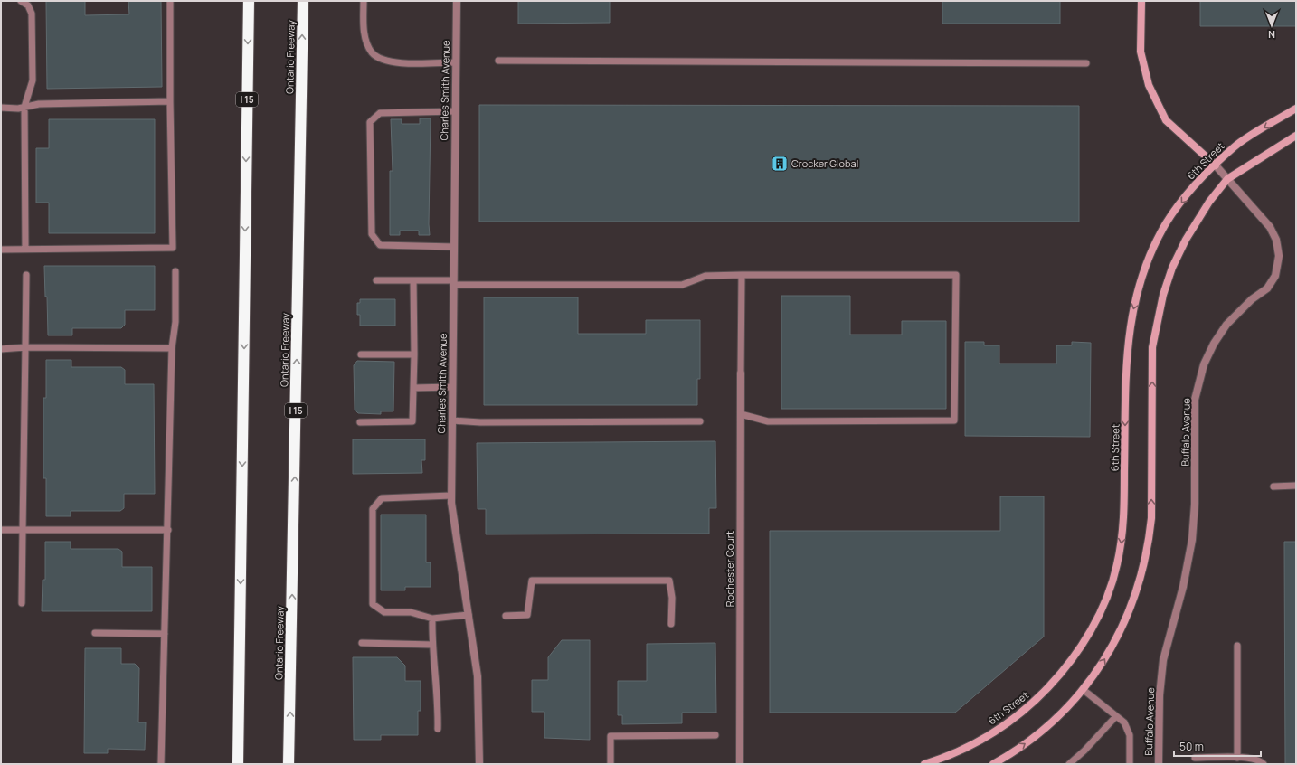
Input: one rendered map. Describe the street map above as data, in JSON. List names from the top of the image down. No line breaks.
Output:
{"streets":{"highway":["Ontario Freeway","I 15"],"main road":["6th Street","Buffalo Avenue"],"street":["Charles Smith Avenue","Rochester Court"]},"crossings":[["6th Street","Buffalo Avenue"]],"places":{"building":["Crocker Global"]},"scale_bar":"50 m","north":"bottom"}
